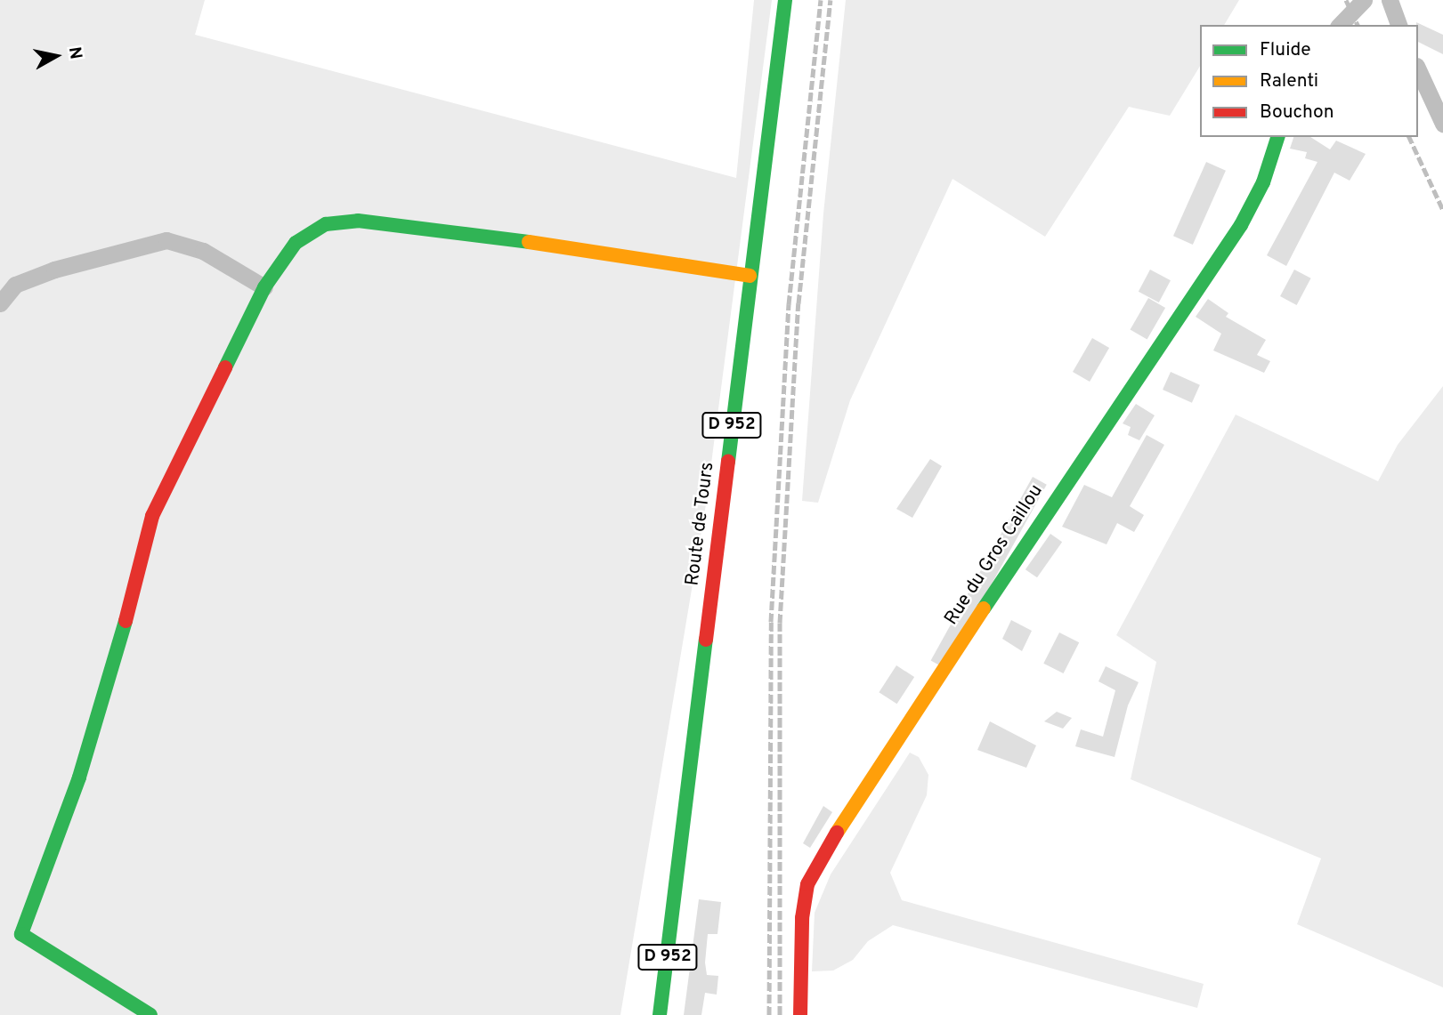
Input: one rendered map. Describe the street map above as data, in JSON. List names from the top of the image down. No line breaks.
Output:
{"streets":{"street":["D 952","Route de Tours","Rue du Gros Caillou"]},"legend":["Fluide","Ralenti","Bouchon"],"north":"right"}
